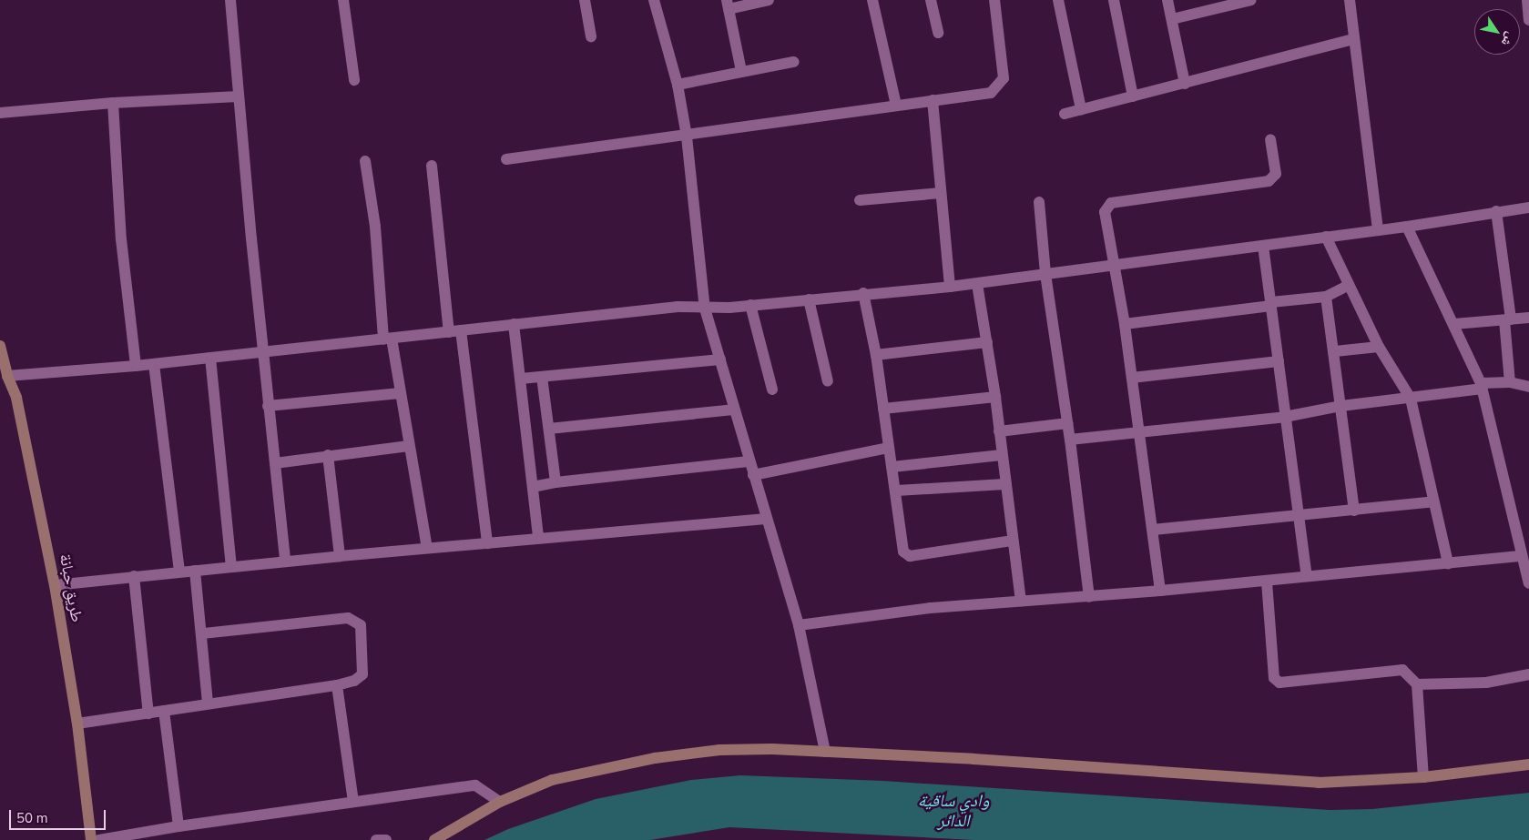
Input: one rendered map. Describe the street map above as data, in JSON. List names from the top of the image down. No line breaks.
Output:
{"streets":{"street":["طريق حبانة"]},"water":["وادي ساقية الدائر"],"scale_bar":"50 m","north":"bottom right"}
